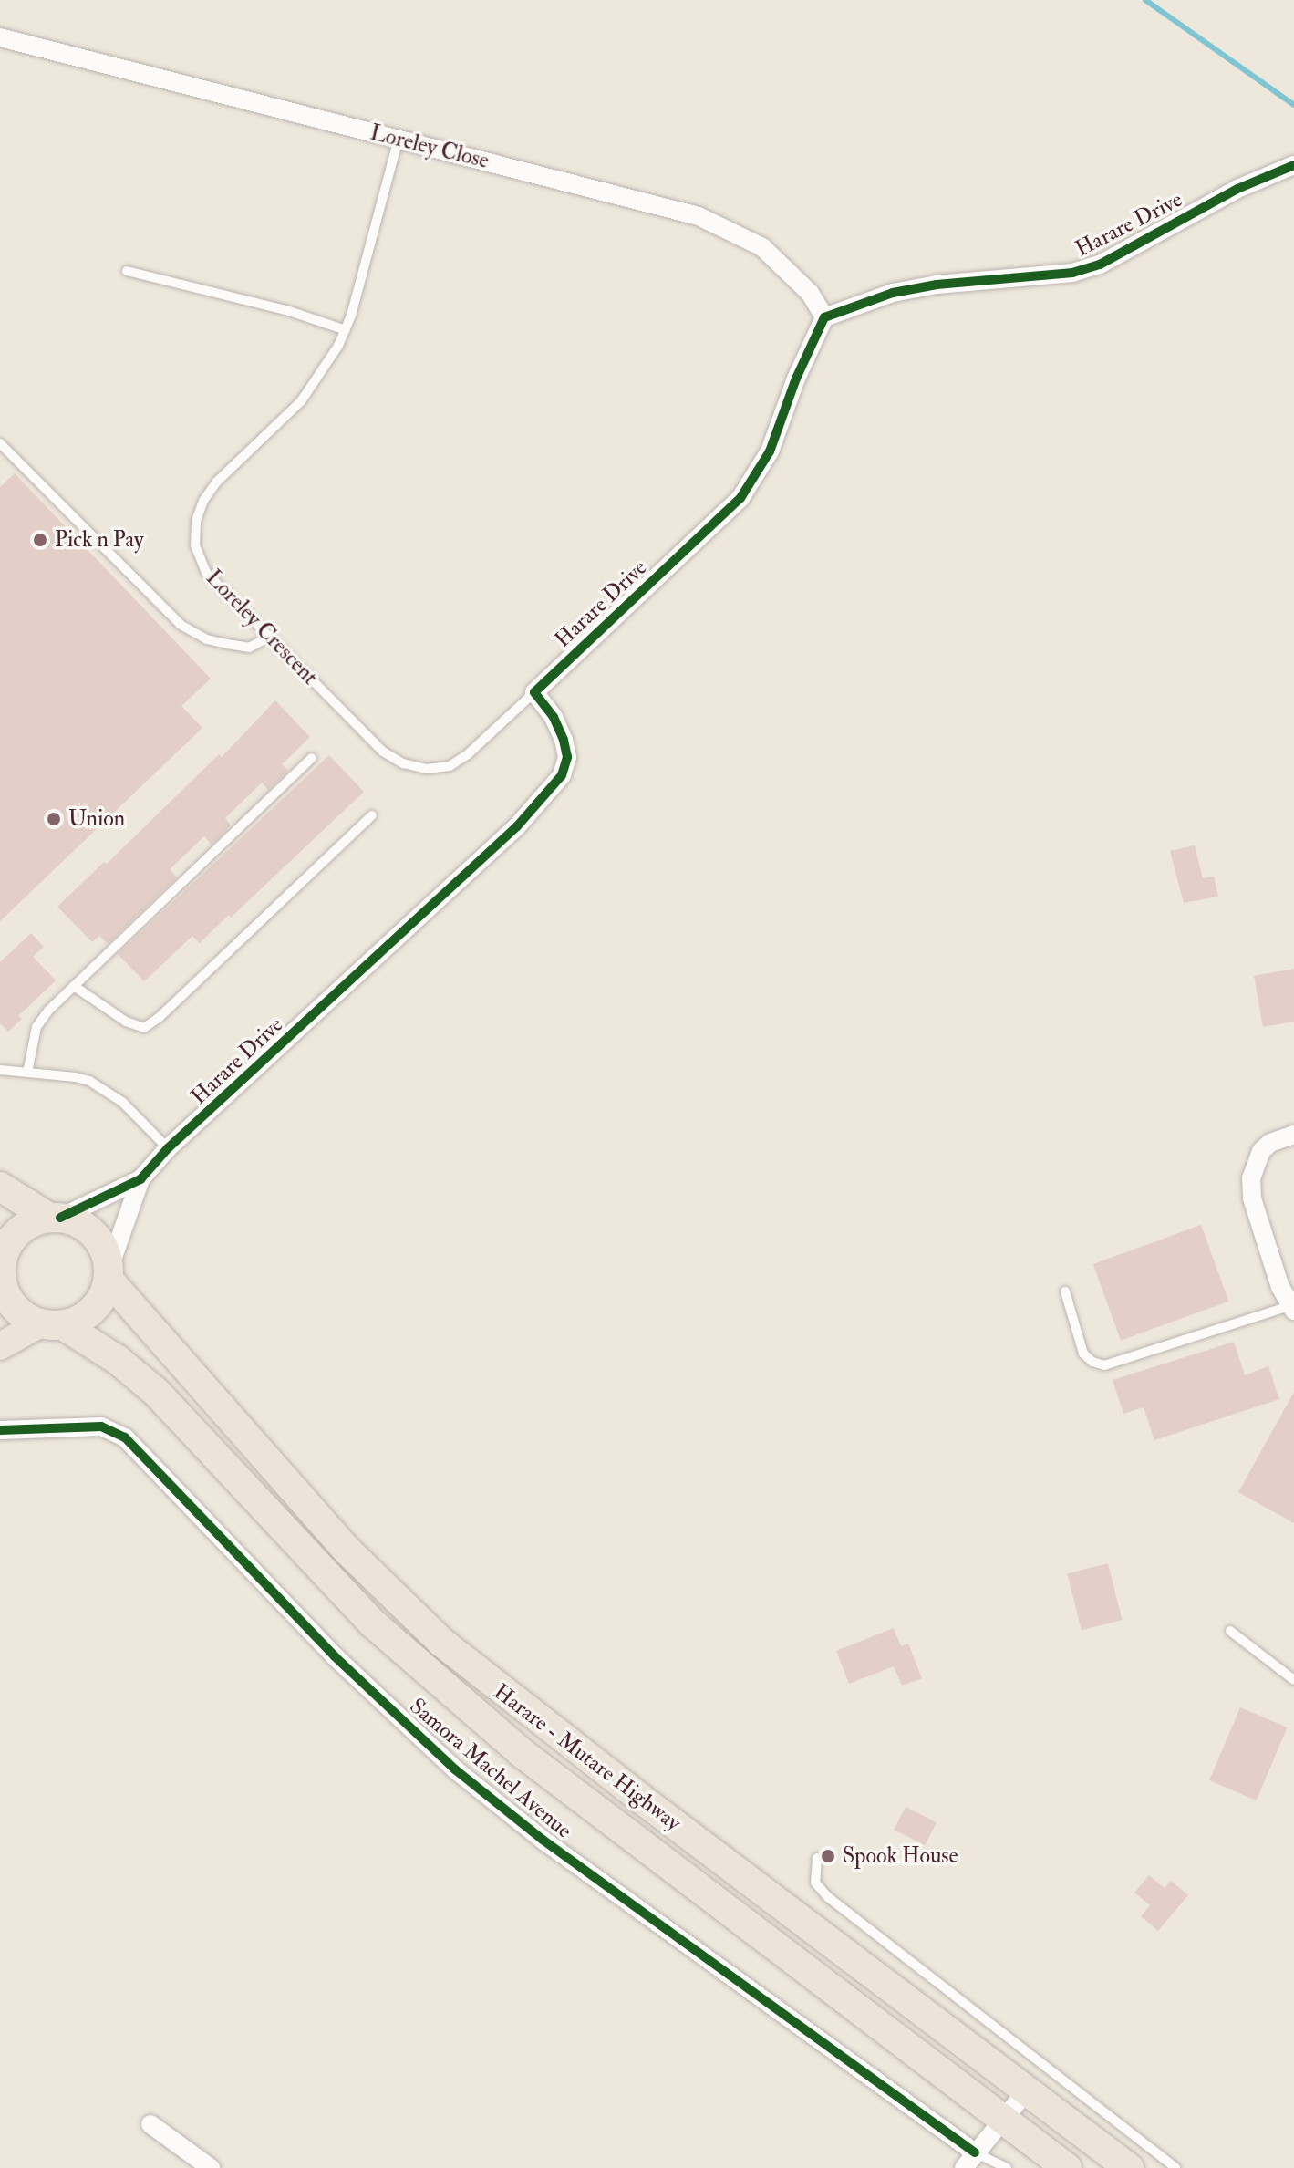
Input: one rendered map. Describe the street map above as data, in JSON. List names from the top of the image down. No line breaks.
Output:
{"streets":{"highway":["Harare - Mutare Highway"],"street":["Loreley Close","Harare Drive","Samora Machel Avenue"],"lane":["Loreley Crescent"]},"crossings":[["Loreley Close","Harare Drive"],["Loreley Close","Loreley Crescent"],["Harare Drive","Loreley Crescent"],["Harare Drive","Harare - Mutare Highway"]],"places":["Pick n Pay","Union","Spook House"]}
